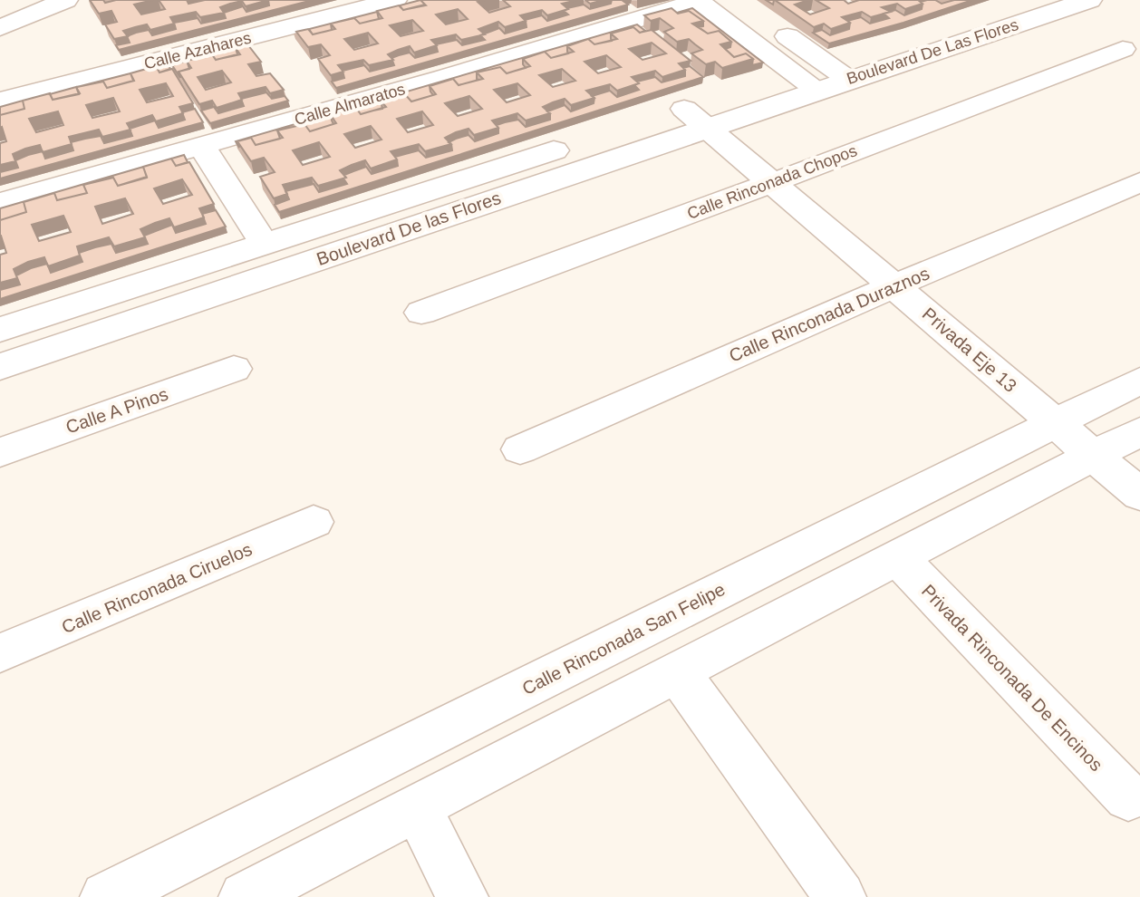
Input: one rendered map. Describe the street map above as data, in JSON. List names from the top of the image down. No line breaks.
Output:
{"streets":{"street":["Calle Azahares","Boulevard De Las Flores","Calle Almaratos","Calle Rinconada Chopos","Boulevard De las Flores","Calle Rinconada Duraznos","Privada Eje 13","Calle A Pinos","Calle Rinconada Ciruelos","Calle Rinconada San Felipe","Privada Rinconada De Encinos"]},"crossings":[["Boulevard De Las Flores","Boulevard De las Flores"],["Calle Rinconada Chopos","Privada Eje 13"],["Boulevard De las Flores","Privada Eje 13"],["Calle Rinconada Duraznos","Privada Eje 13"],["Privada Eje 13","Calle Rinconada San Felipe"]]}
